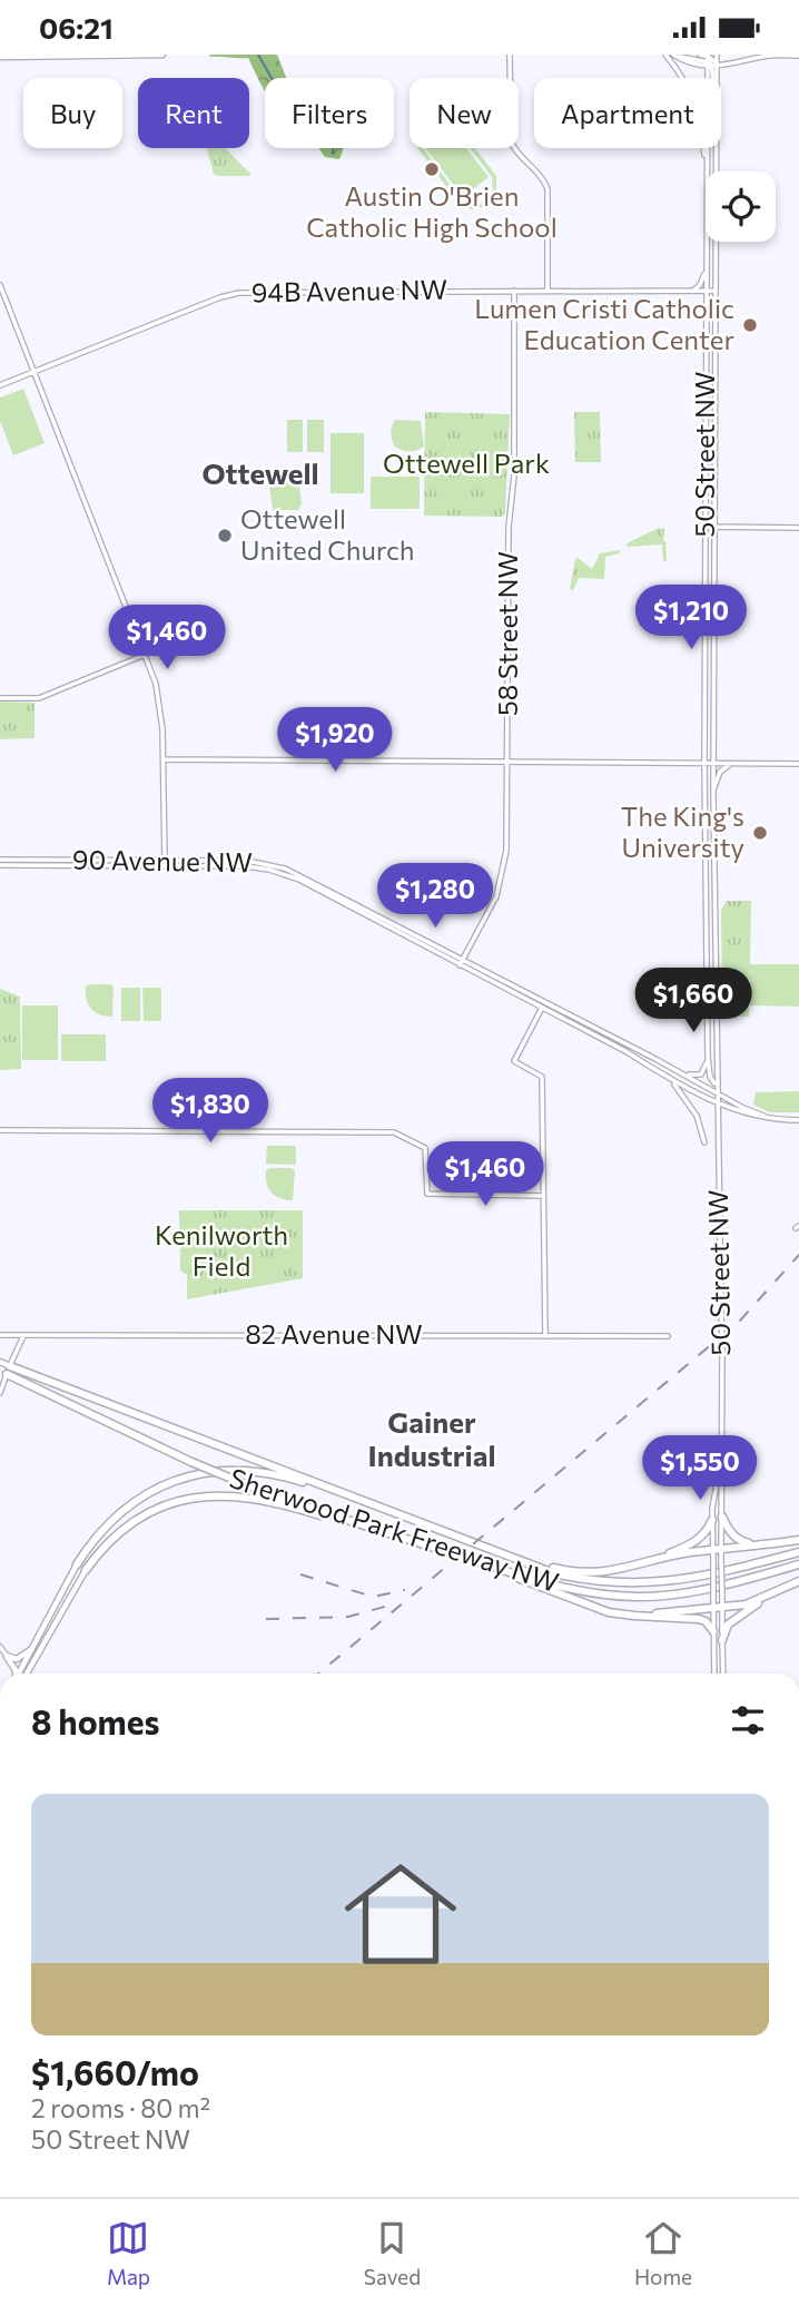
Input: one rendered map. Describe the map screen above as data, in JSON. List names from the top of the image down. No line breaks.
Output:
{"streets":{"highway":["Sherwood Park Freeway NW"],"street":["94B Avenue NW","50 Street NW","58 Street NW","90 Avenue NW","82 Avenue NW"]},"crossings":[["94B Avenue NW","50 Street NW"],["94B Avenue NW","58 Street NW"],["50 Street NW","90 Avenue NW"],["58 Street NW","90 Avenue NW"]],"districts":["Ottewell","Gainer Industrial"],"parks":["Ottewell Park","Kenilworth Field"],"places":["Austin O'Brien Catholic High School","Lumen Cristi Catholic Education Center","Ottewell United Church","The King's University"],"page":{"status":"06:21","chip":["Buy","Rent","Filters","New","Apartment"],"price":["$1,210","$1,460","$1,920","$1,280","$1,660","$1,830","$1,460","$1,550"],"heading":"8 homes","list":[{"name":"$1,660/mo","note":"2 rooms · 80 m² · 50 Street NW"}],"tabs":["Map","Saved","Home"]}}
